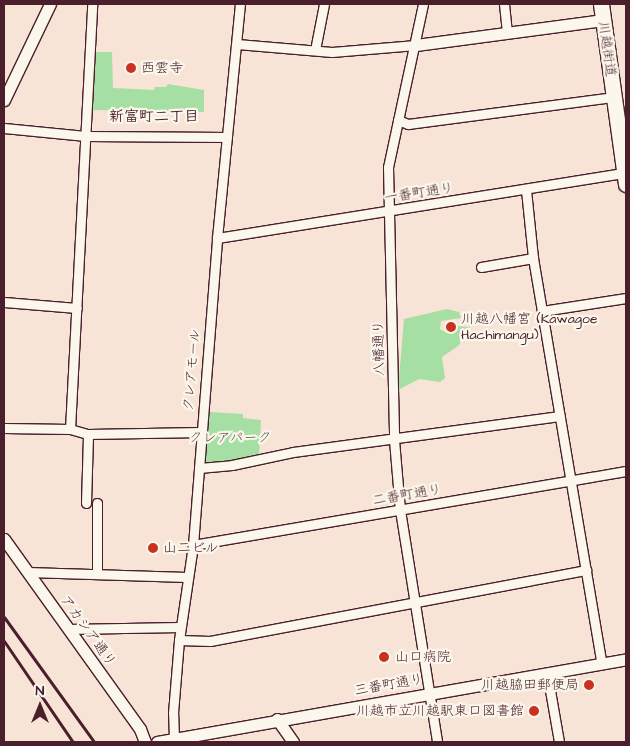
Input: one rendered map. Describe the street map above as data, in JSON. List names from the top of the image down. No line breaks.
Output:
{"streets":{"main road":["川越街道"],"street":["一番町通り","八幡通り","クレアモール","二番町通り","アカシア通り","三番町通り"]},"crossings":[["川越街道","一番町通り"],["一番町通り","八幡通り"],["一番町通り","クレアモール"],["八幡通り","二番町通り"],["八幡通り","三番町通り"],["クレアモール","二番町通り"],["クレアモール","三番町通り"]],"districts":["新富町二丁目"],"parks":["クレアパーク"],"places":["西雲寺","川越八幡宮 (Kawagoe Hachimangu)","山二ビル","山口病院","川越脇田郵便局","川越市立川越駅東口図書館"],"north":"top"}
